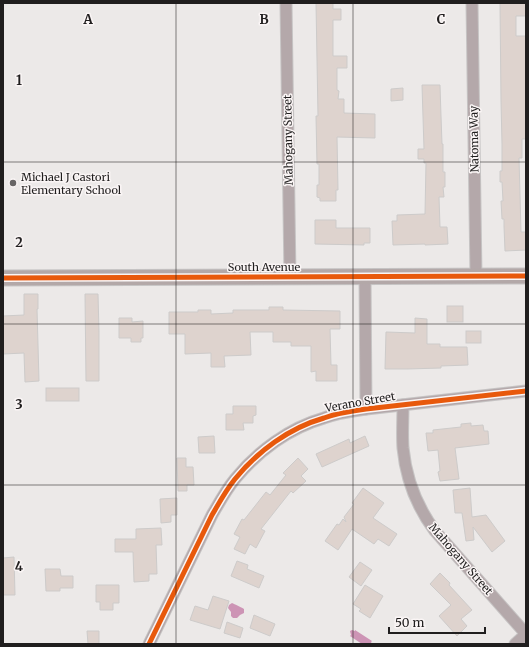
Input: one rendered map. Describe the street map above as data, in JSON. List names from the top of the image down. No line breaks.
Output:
{"streets":{"street":["Natoma Way","Mahogany Street","South Avenue","Verano Street"]},"crossings":[["Natoma Way","South Avenue"],["Mahogany Street","South Avenue"],["Mahogany Street","Verano Street"]],"places":["Michael J Castori Elementary School"],"scale_bar":"50 m","grid":{"columns":["A","B","C"],"rows":["1","2","3","4"]}}
